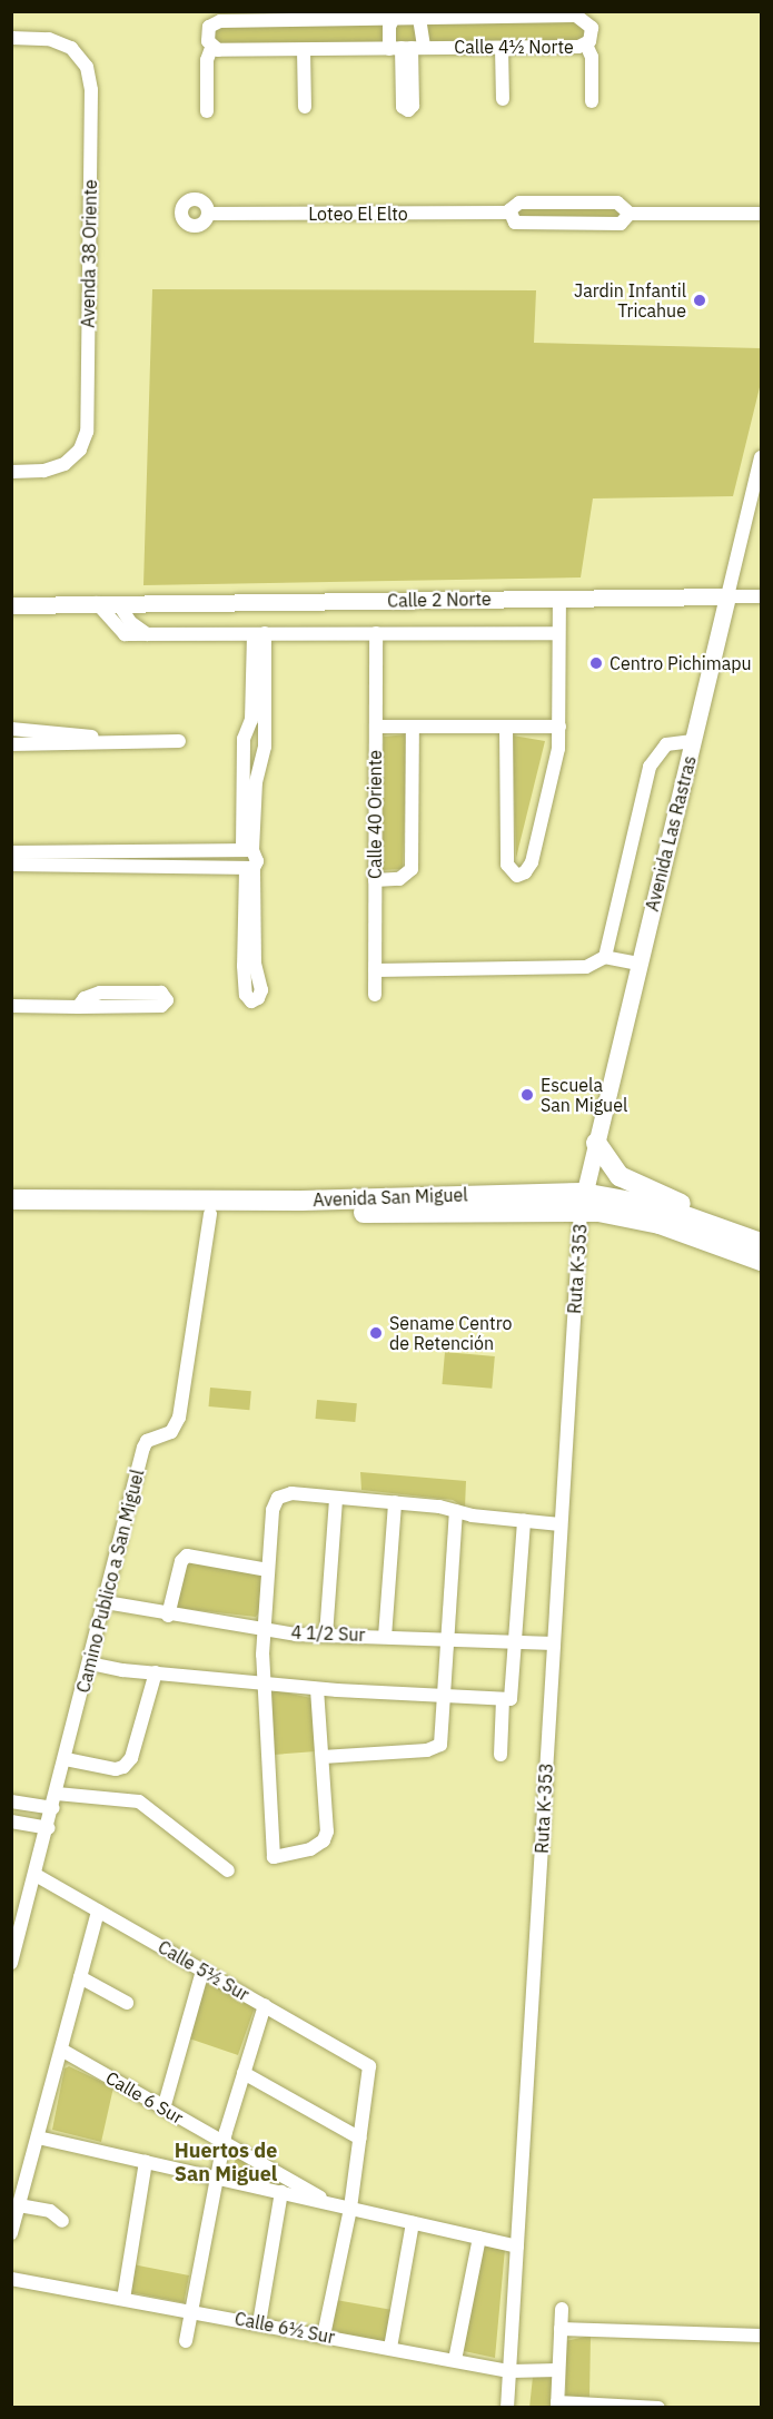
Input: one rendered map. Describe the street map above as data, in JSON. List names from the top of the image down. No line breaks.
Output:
{"streets":{"highway":["Avenida San Miguel"],"main road":["Calle 2 Norte","Avenida Las Rastras"],"street":["Calle 4½ Norte","Loteo El Elto","Avenda 38 Oriente","Calle 40 Oriente","Ruta K-353","Camino Publico a San Miguel","4 1/2 Sur","Calle 5½ Sur","Calle 6 Sur","Calle 6½ Sur"]},"crossings":[["Calle 2 Norte","Calle 40 Oriente"],["Calle 2 Norte","Avenida Las Rastras"],["Avenida Las Rastras","Avenida San Miguel"],["Avenida Las Rastras","Ruta K-353"],["Avenida San Miguel","Ruta K-353"],["Avenida San Miguel","Camino Publico a San Miguel"],["Ruta K-353","4 1/2 Sur"],["Ruta K-353","Calle 6 Sur"],["Ruta K-353","Calle 6½ Sur"],["Camino Publico a San Miguel","4 1/2 Sur"],["Camino Publico a San Miguel","Calle 5½ Sur"]],"districts":["Huertos de San Miguel"],"places":["Jardin Infantil Tricahue","Centro Pichimapu","Escuela San Miguel","Sename Centro de Retención"]}
